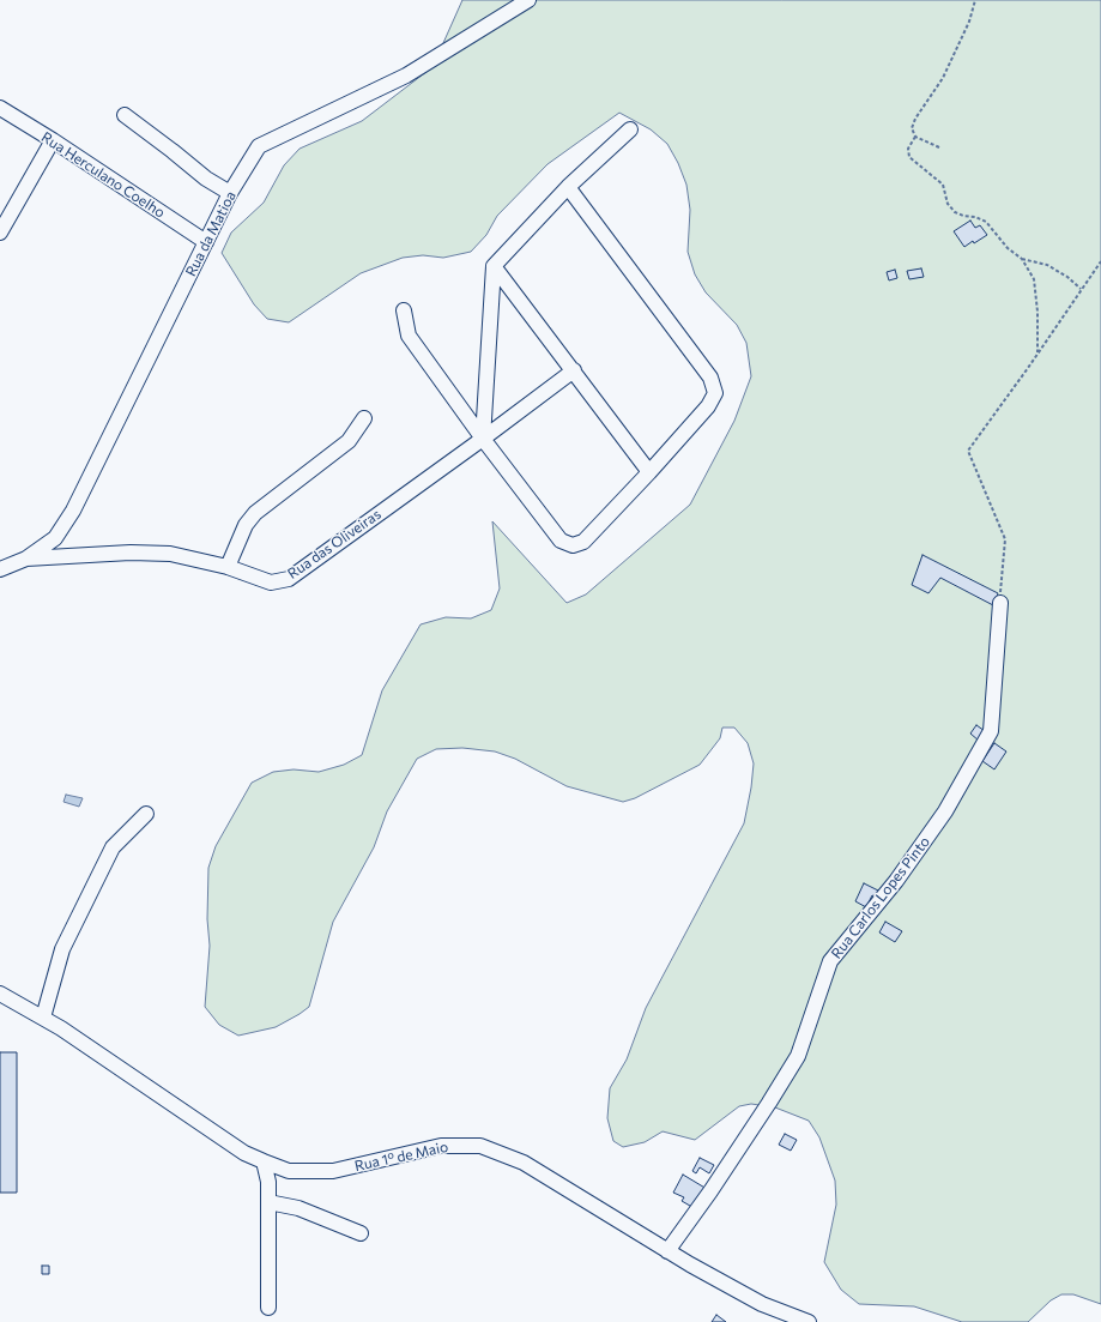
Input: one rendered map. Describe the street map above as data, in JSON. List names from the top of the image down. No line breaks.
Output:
{"streets":{"street":["Rua Herculano Coelho","Rua da Matioa","Rua das Oliveiras","Rua Carlos Lopes Pinto","Rua 1º de Maio"]},"crossings":[["Rua Herculano Coelho","Rua da Matioa"],["Rua da Matioa","Rua das Oliveiras"],["Rua Carlos Lopes Pinto","Rua 1º de Maio"]]}
